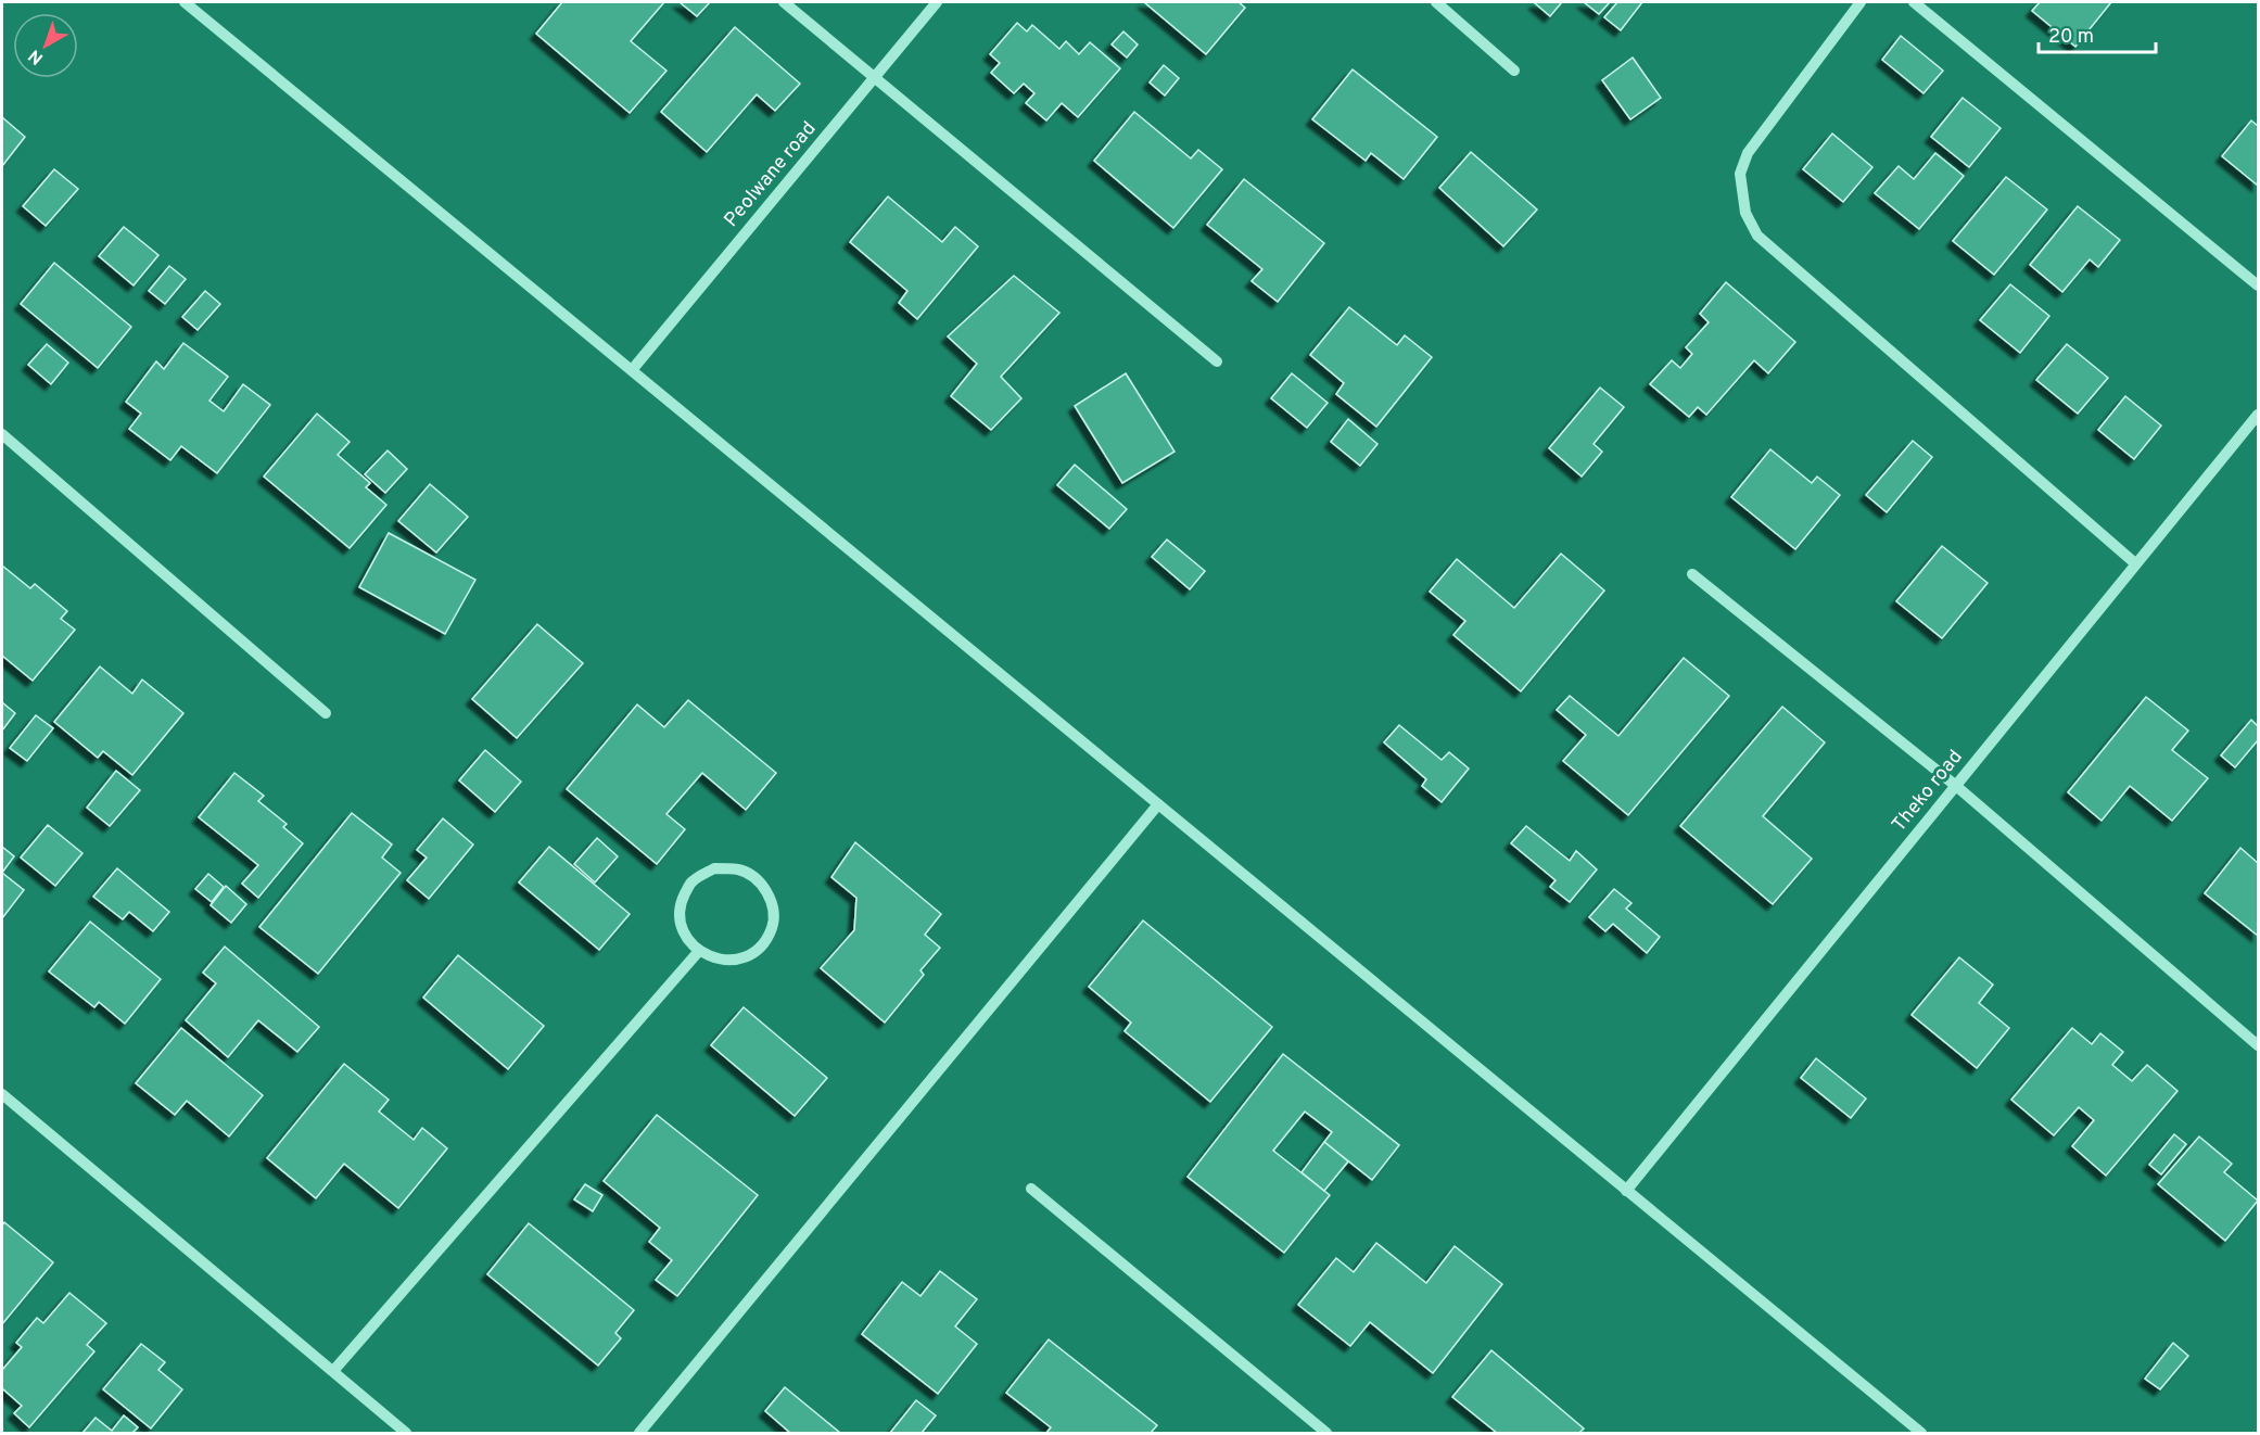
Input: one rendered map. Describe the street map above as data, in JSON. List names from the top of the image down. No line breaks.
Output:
{"streets":{"street":["Peolwane road","Theko road"]},"scale_bar":"20 m","north":"bottom left"}
